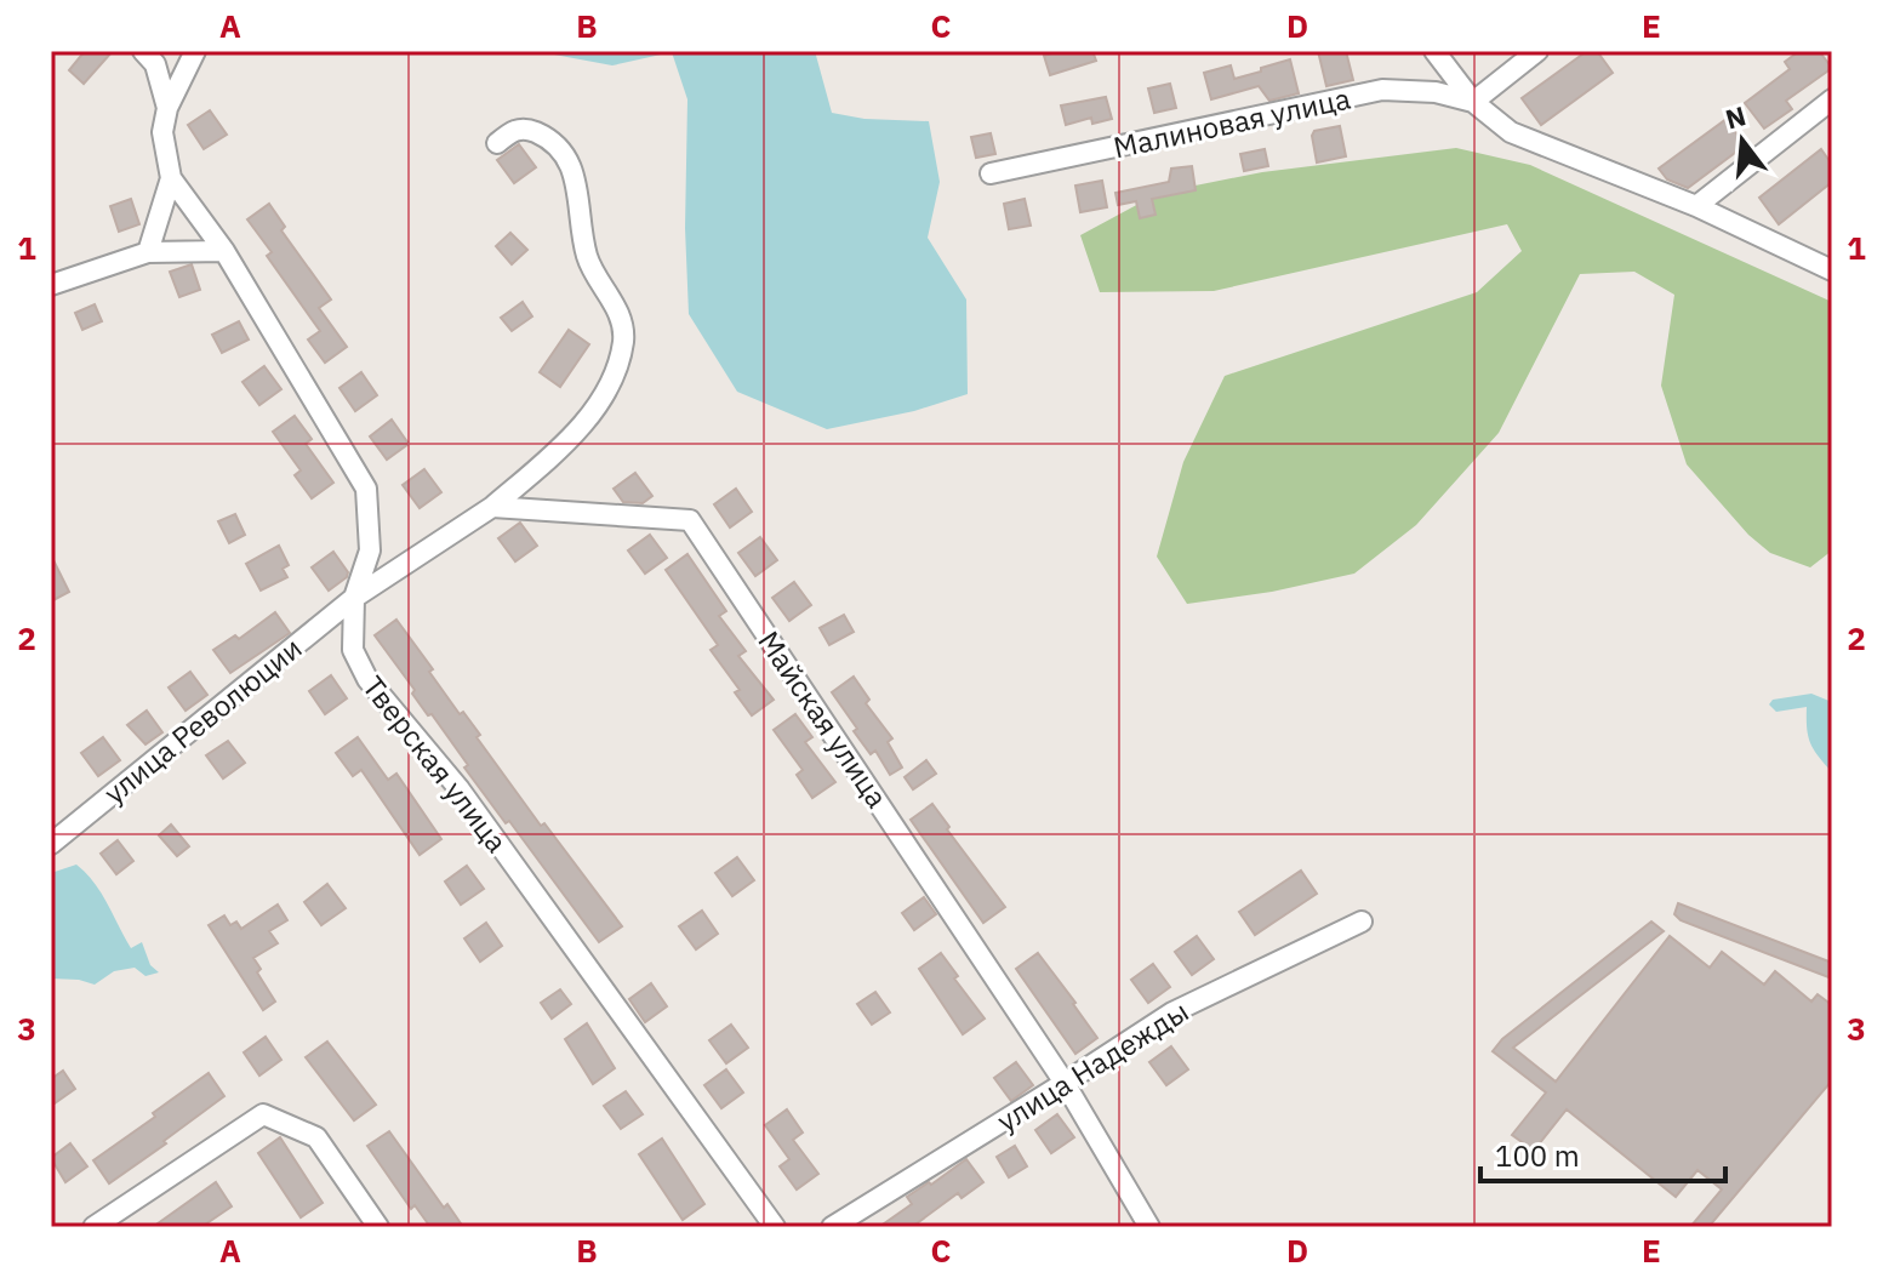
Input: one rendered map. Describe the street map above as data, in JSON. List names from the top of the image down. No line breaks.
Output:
{"streets":{"street":["Малиновая улица","Майская улица","улица Революции","Тверская улица","улица Надежды"]},"crossings":[["Майская улица","улица Надежды"],["улица Революции","Тверская улица"]],"scale_bar":"100 m","north":"top","grid":{"columns":["A","B","C","D","E"],"rows":["1","2","3"]}}
